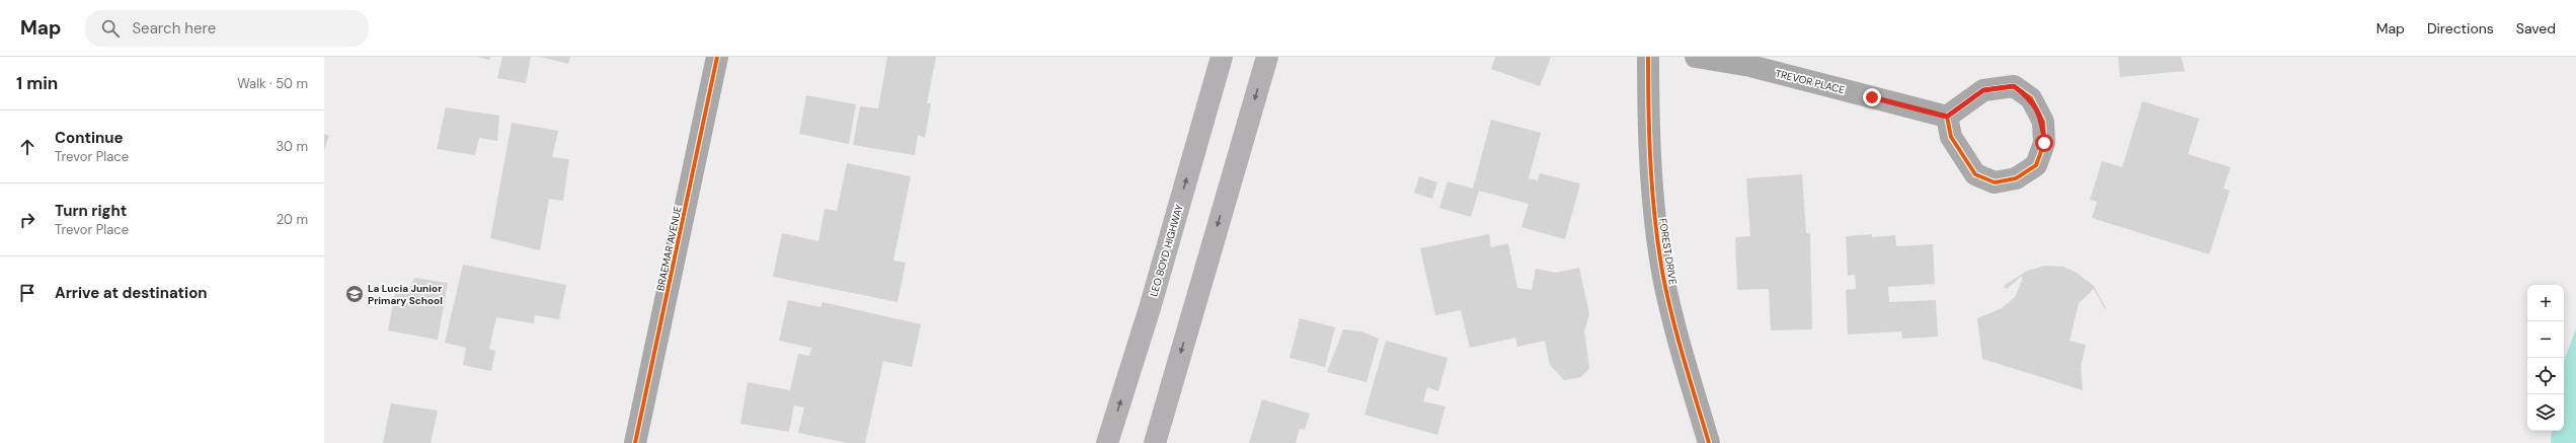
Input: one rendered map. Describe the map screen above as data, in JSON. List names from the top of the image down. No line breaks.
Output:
{"streets":{"highway":["LEO BOYD HIGHWAY"],"street":["TREVOR PLACE","BRAEMAR AVENUE","FOREST DRIVE"]},"places":{"school or university":["La Lucia Junior Primary School"]},"page":{"header":"Map","search":"Search here","nav":["Map","Directions","Saved"],"heading":["1 min","Walk · 50 m"],"list":[["Continue","Trevor Place","30 m"],["Turn right","Trevor Place","20 m"],"Arrive at destination"],"map_buttons":["+","−"]}}
